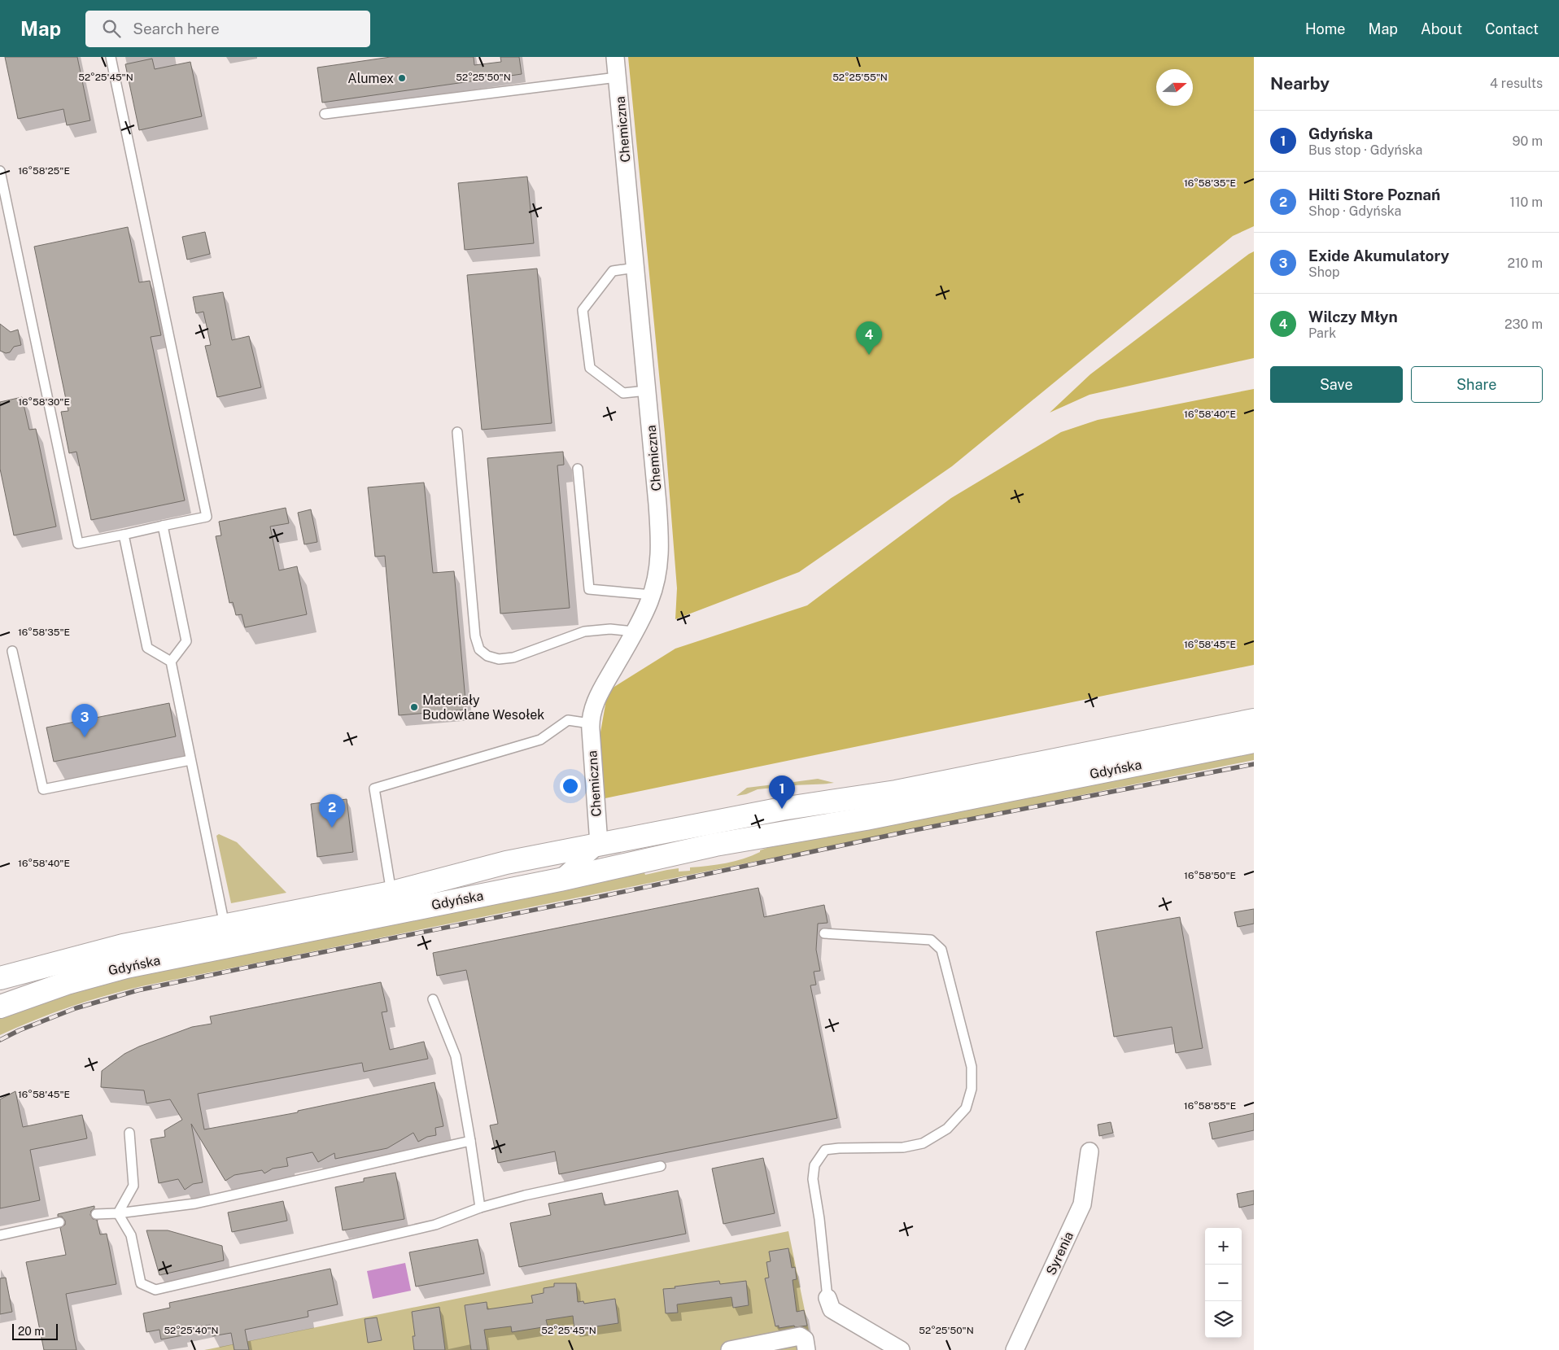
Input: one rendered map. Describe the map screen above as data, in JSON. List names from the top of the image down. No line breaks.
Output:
{"streets":{"main road":["Gdyńska"],"street":["Chemiczna","Syrenia"]},"crossings":[["Chemiczna","Gdyńska"]],"places":["Alumex","Materiały Budowlane Wesołek"],"scale_bar":"20 m","north":"right","page":{"header":"Map","search":"Search here","nav":["Home","Map","About","Contact"],"heading":["Nearby","4 results"],"list":[{"mark":"1","name":"Gdyńska","note":"Bus stop · Gdyńska","value":"90 m"},{"mark":"2","name":"Hilti Store Poznań","note":"Shop · Gdyńska","value":"110 m"},{"mark":"3","name":"Exide Akumulatory","note":"Shop","value":"210 m"},{"mark":"4","name":"Wilczy Młyn","note":"Park","value":"230 m"}],"pins":["4","3","1","2"],"buttons":["Save","Share"],"map_buttons":["+","−"],"scale":"20 m"},"coordinates":["52°25'45\"N","52°25'50\"N","52°25'55\"N","16°58'25\"E","16°58'35\"E","16°58'30\"E","16°58'40\"E","16°58'45\"E","16°58'50\"E","16°58'55\"E","52°25'40\"N"]}
